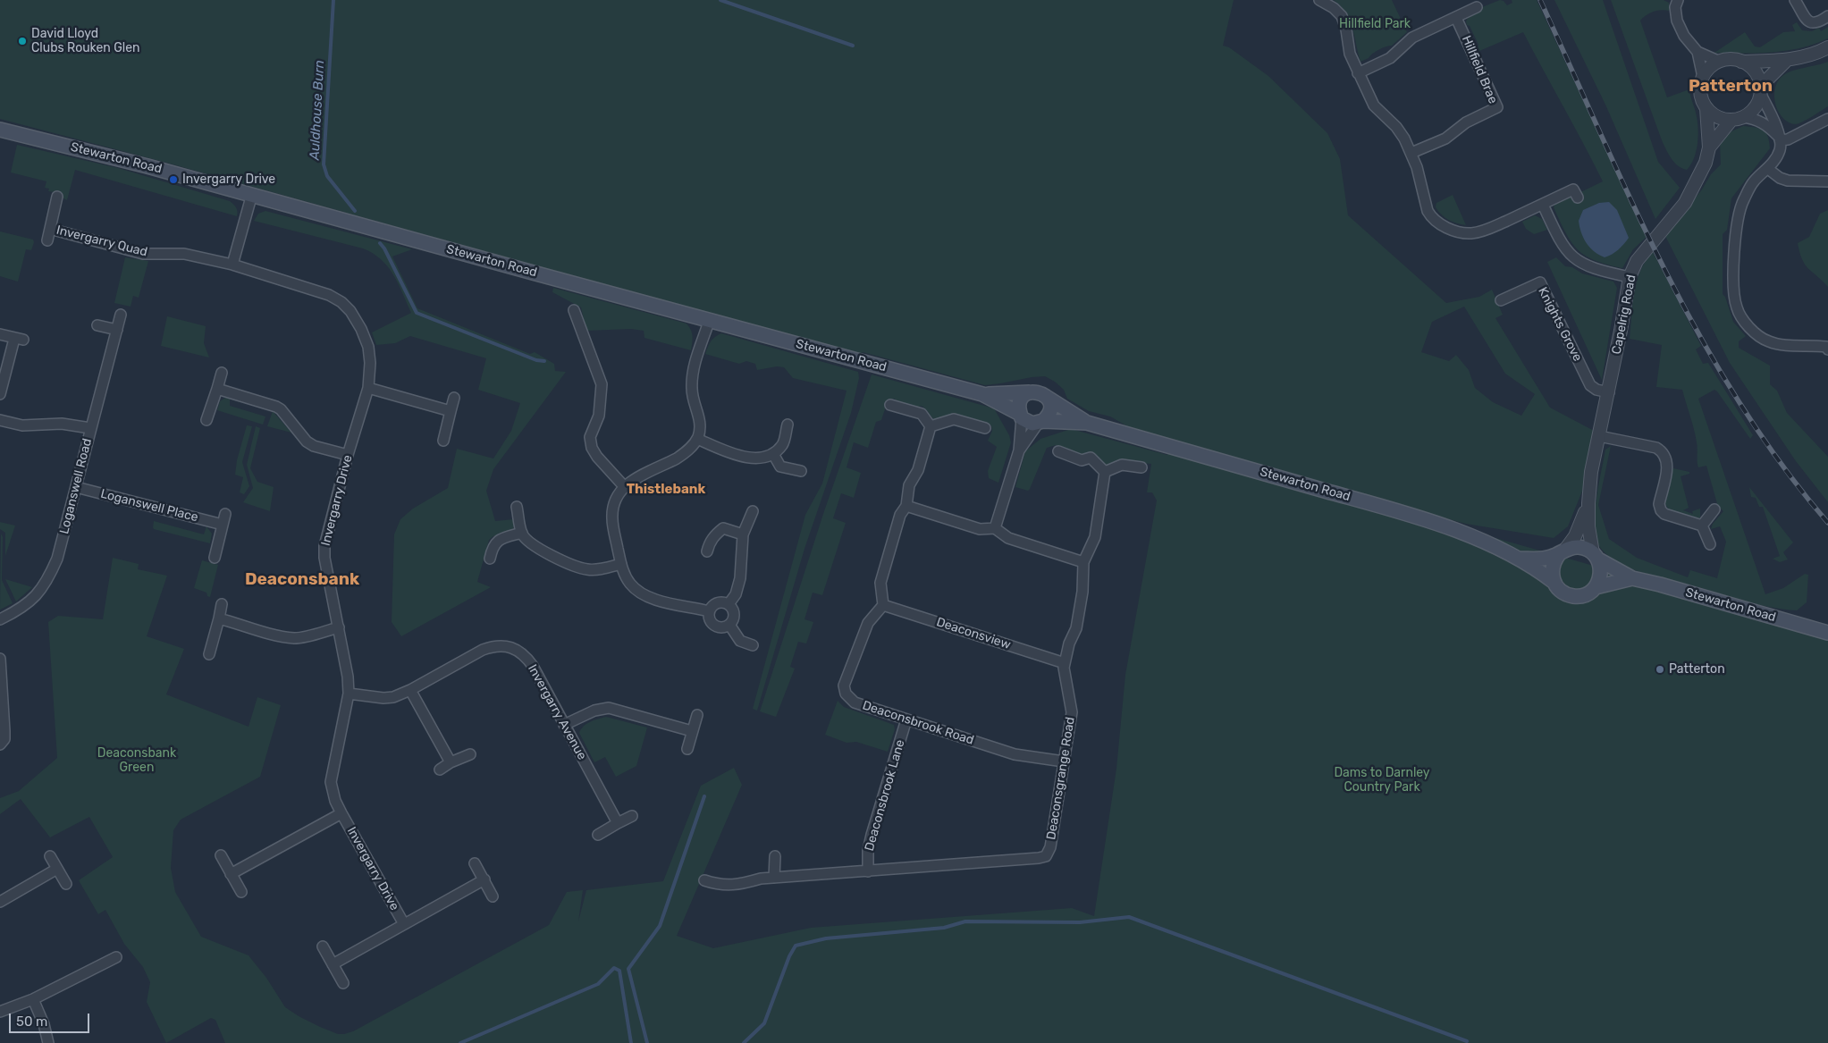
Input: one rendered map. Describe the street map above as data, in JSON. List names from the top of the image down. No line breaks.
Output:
{"streets":{"main road":["Stewarton Road"],"street":["Hillfield Brae","Invergarry Quad","Capelrig Road","Knights Grove","Loganswell Road","Invergarry Drive","Loganswell Place","Deaconsview","Invergarry Avenue","Deaconsbrook Road","Deaconsgrange Road","Deaconsbrook Lane"]},"crossings":[["Stewarton Road","Capelrig Road"],["Invergarry Quad","Invergarry Drive"],["Capelrig Road","Knights Grove"],["Loganswell Road","Loganswell Place"],["Invergarry Drive","Invergarry Avenue"],["Deaconsview","Deaconsbrook Road"],["Deaconsview","Deaconsgrange Road"],["Deaconsbrook Road","Deaconsgrange Road"],["Deaconsbrook Road","Deaconsbrook Lane"],["Deaconsgrange Road","Deaconsbrook Lane"]],"districts":["Patterton","Thistlebank","Deaconsbank"],"water":["Auldhouse Burn"],"parks":["Hillfield Park","Deaconsbank Green","Dams to Darnley Country Park"],"places":["David Lloyd Clubs Rouken Glen","Invergarry Drive","Patterton"],"scale_bar":"50 m"}
